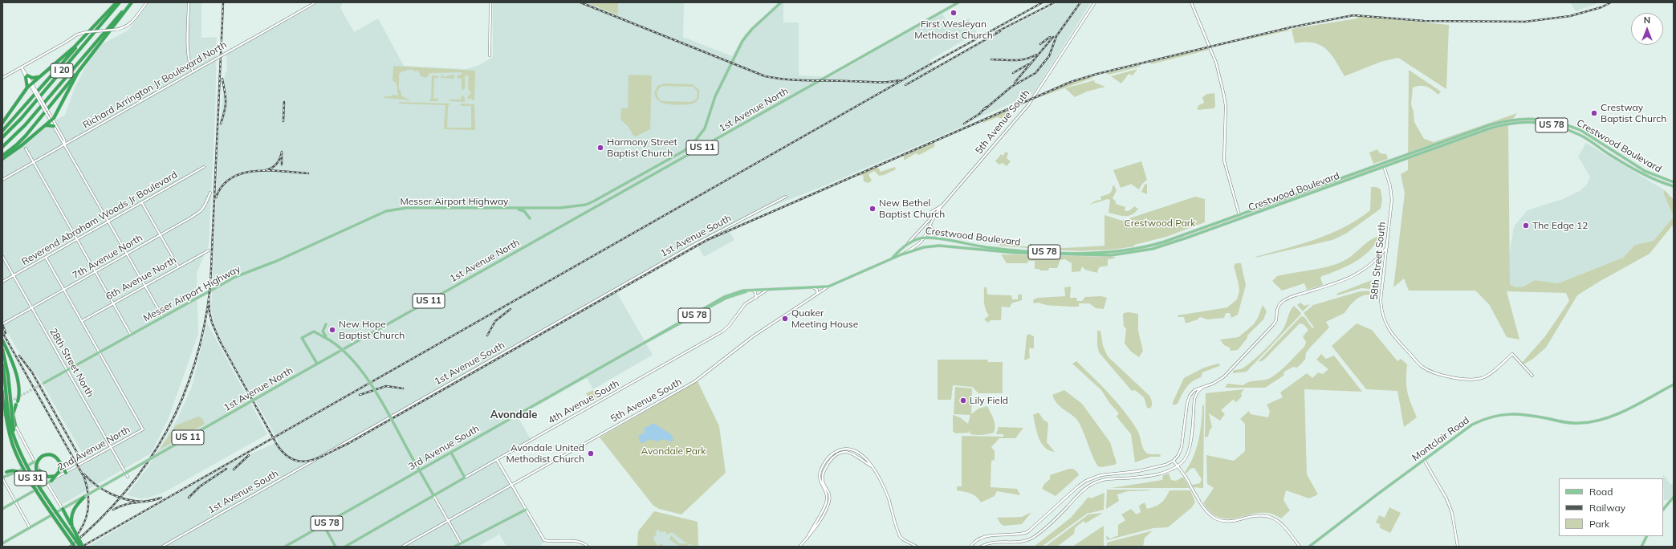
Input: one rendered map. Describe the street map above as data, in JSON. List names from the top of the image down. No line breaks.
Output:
{"streets":{"highway":["I 20","US 31"],"main road":["1st Avenue North","5th Avenue South","US 78","Crestwood Boulevard","US 11","Messer Airport Highway","4th Avenue South","Montclair Road","3rd Avenue South","2nd Avenue North"],"street":["Richard Arrington Jr Boulevard North","Reverend Abraham Woods Jr Boulevard","1st Avenue South","7th Avenue North","58th Street South","6th Avenue North","28th Street North"]},"crossings":[["5th Avenue South","US 78"],["5th Avenue South","Crestwood Boulevard"],["US 78","4th Avenue South"],["US 78","3rd Avenue South"],["Crestwood Boulevard","58th Street South"],["Messer Airport Highway","28th Street North"],["Messer Airport Highway","2nd Avenue North"],["Reverend Abraham Woods Jr Boulevard","28th Street North"],["7th Avenue North","28th Street North"],["28th Street North","2nd Avenue North"]],"districts":["Avondale"],"parks":["Crestwood Park","Avondale Park"],"places":["First Wesleyan Methodist Church","Crestway Baptist Church","Harmony Street Baptist Church","New Bethel Baptist Church","The Edge 12","Quaker Meeting House","New Hope Baptist Church","Lily Field","Avondale United Methodist Church"],"legend":["Road","Railway","Park"],"north":"top"}
